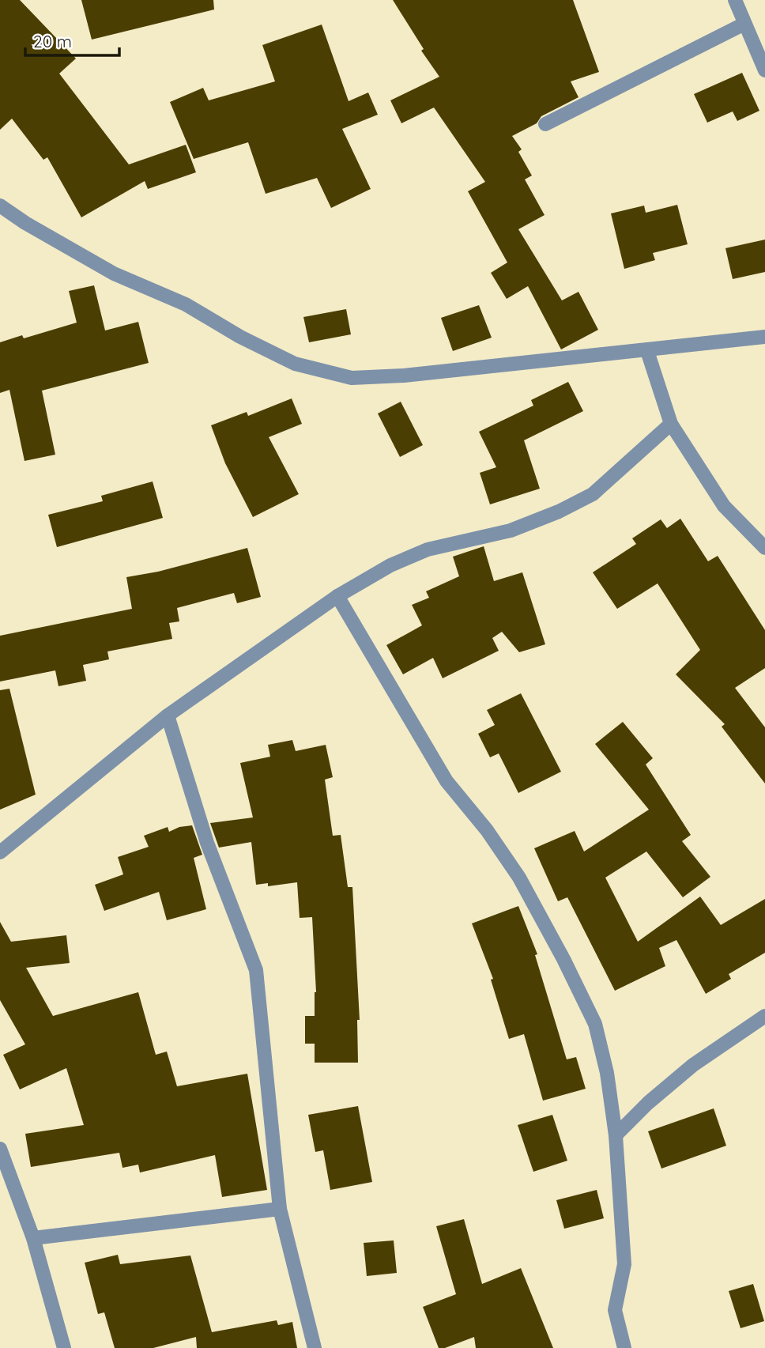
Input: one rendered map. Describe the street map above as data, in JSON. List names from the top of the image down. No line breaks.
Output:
{"scale_bar":"20 m"}
